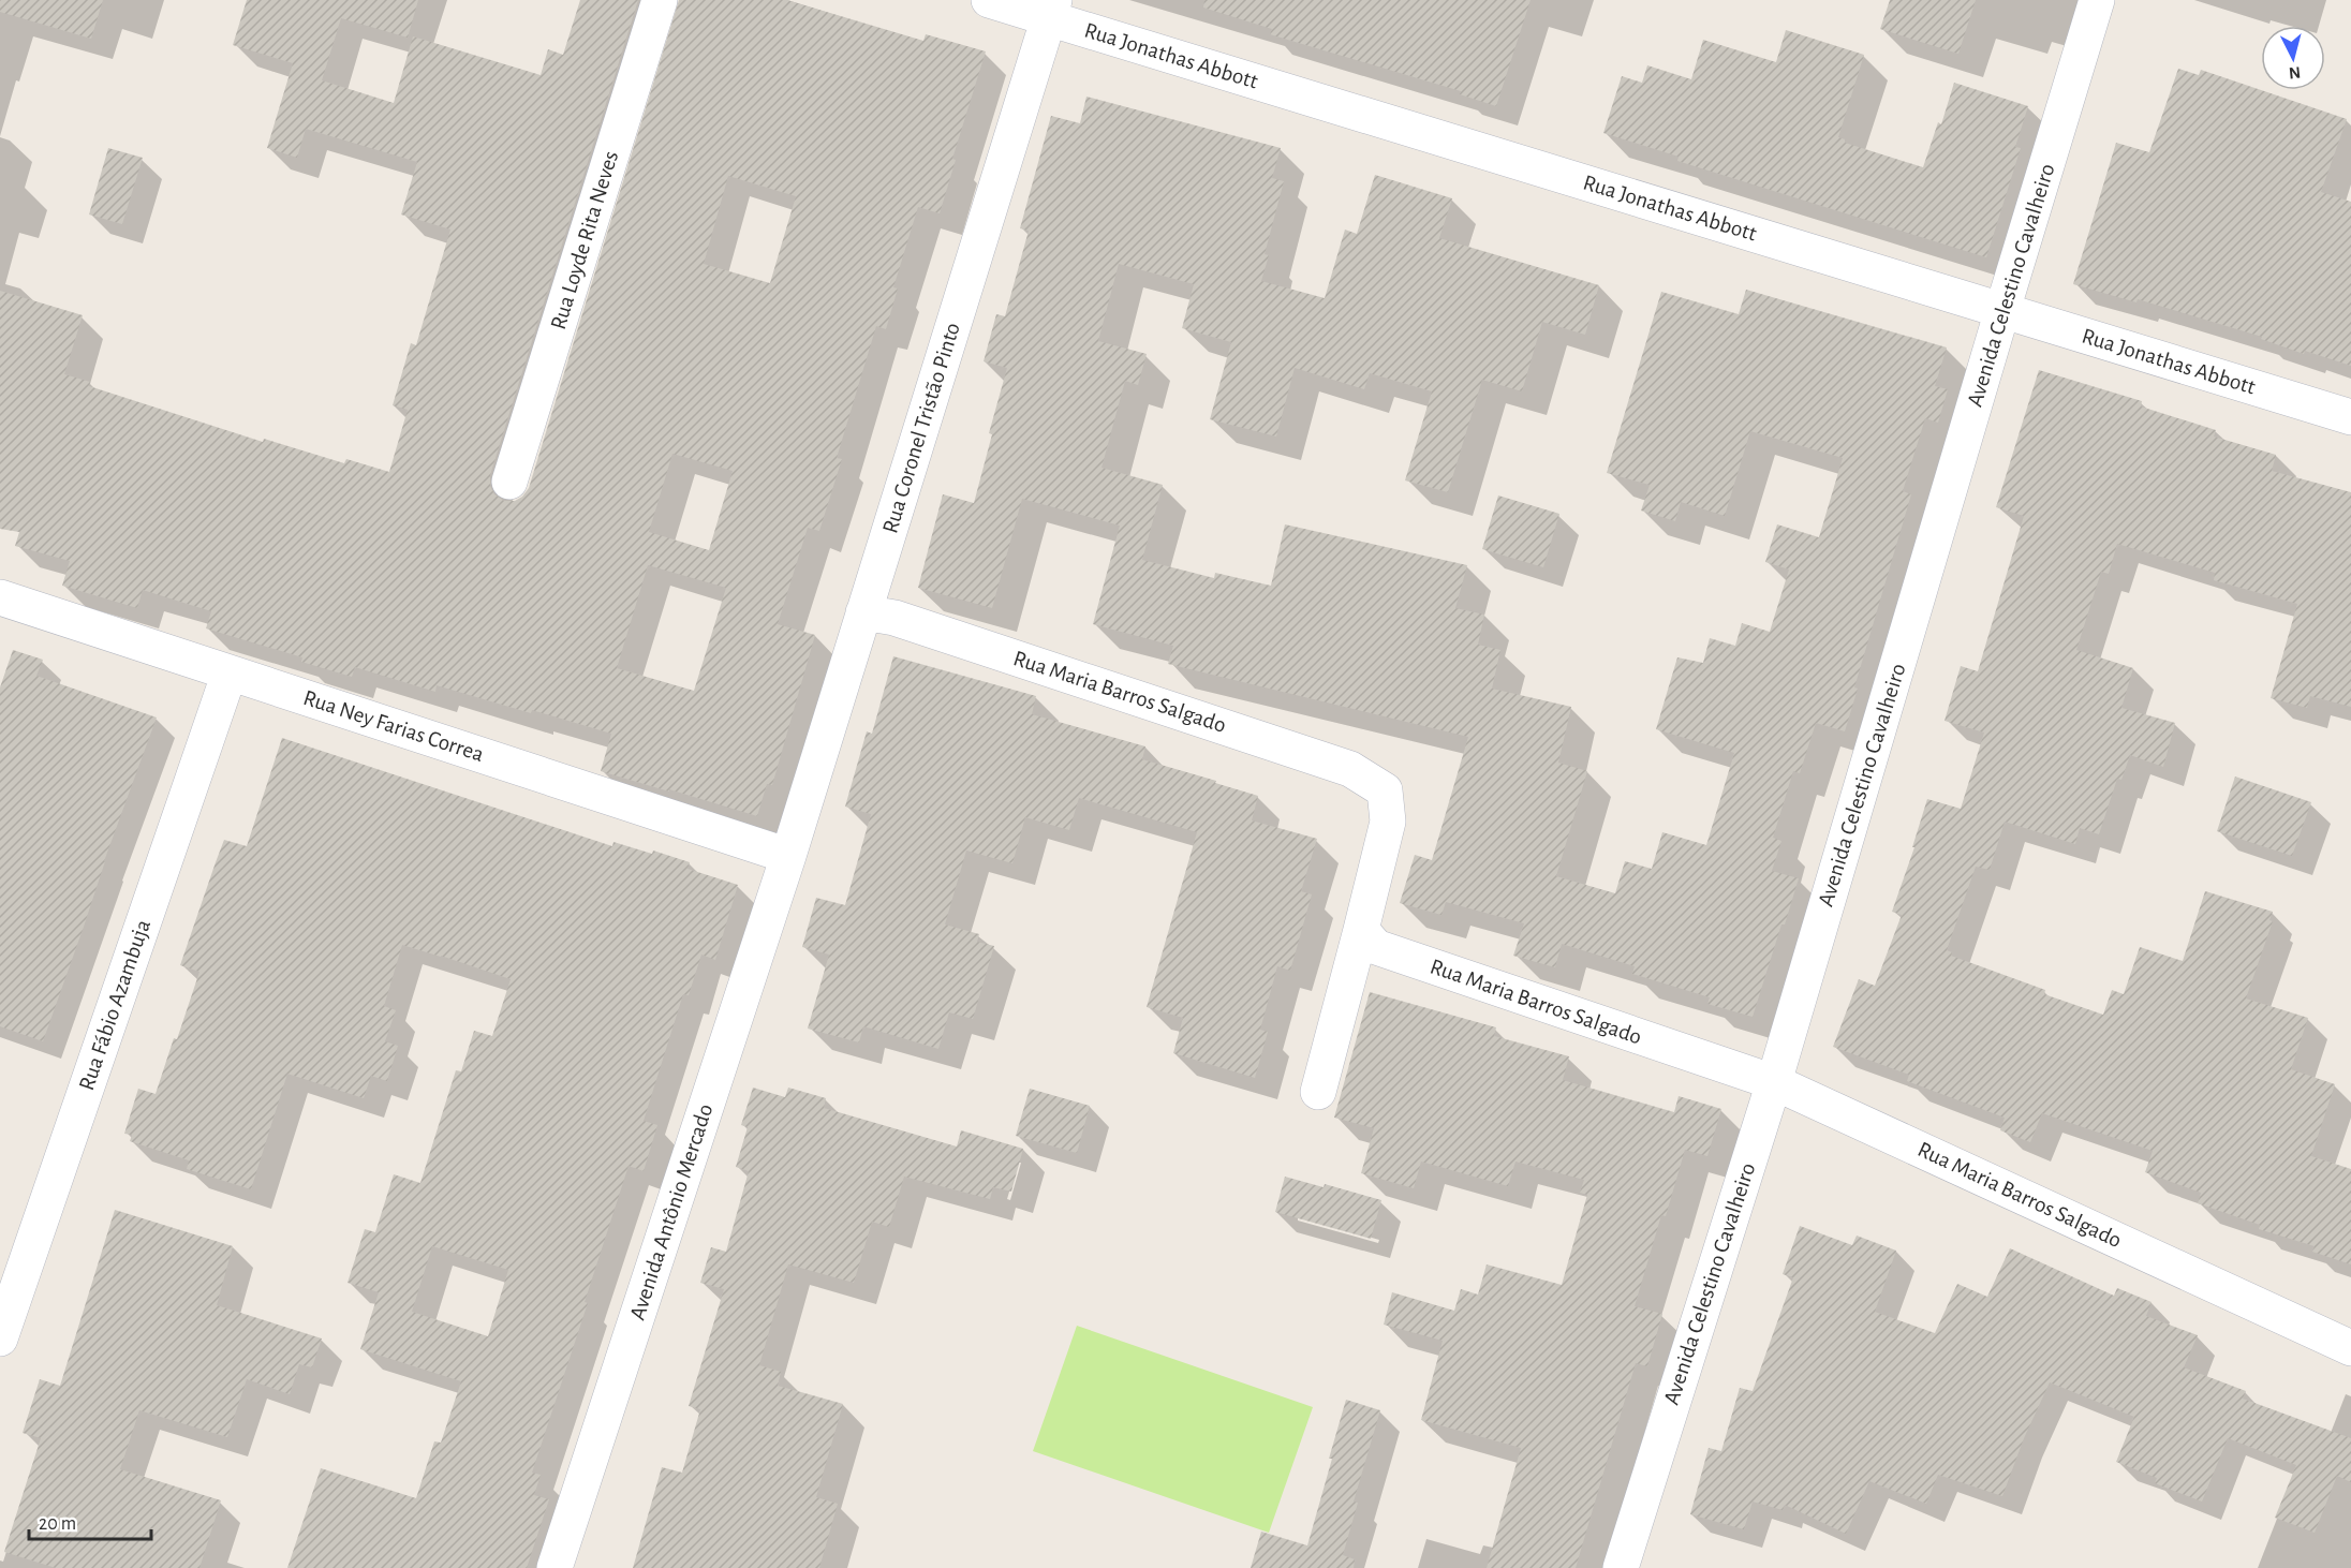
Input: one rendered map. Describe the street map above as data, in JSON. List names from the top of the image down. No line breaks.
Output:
{"streets":{"street":["Rua Jonathas Abbott","Rua Loyde Rita Neves","Avenida Celestino Cavalheiro","Rua Coronel Tristão Pinto","Rua Maria Barros Salgado","Rua Ney Farias Correa","Rua Fábio Azambuja","Avenida Antônio Mercado"]},"crossings":[["Rua Jonathas Abbott","Avenida Celestino Cavalheiro"],["Rua Jonathas Abbott","Rua Coronel Tristão Pinto"],["Avenida Celestino Cavalheiro","Rua Maria Barros Salgado"],["Rua Coronel Tristão Pinto","Rua Maria Barros Salgado"],["Rua Coronel Tristão Pinto","Rua Ney Farias Correa"],["Rua Coronel Tristão Pinto","Avenida Antônio Mercado"],["Rua Ney Farias Correa","Rua Fábio Azambuja"],["Rua Ney Farias Correa","Avenida Antônio Mercado"]],"scale_bar":"20 m","north":"bottom"}
